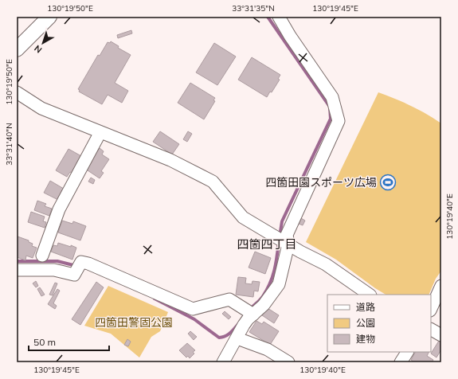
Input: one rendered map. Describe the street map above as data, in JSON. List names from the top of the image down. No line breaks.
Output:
{"districts":["四箇四丁目"],"parks":["四箇田警固公園"],"places":{"sports":["四箇田園スポーツ広場"]},"legend":["道路","公園","建物"],"scale_bar":"50 m","north":"bottom left","coordinates":["130°19'50\"E","33°31'35\"N","130°19'45\"E","33°31'40\"N","130°19'40\"E"]}
